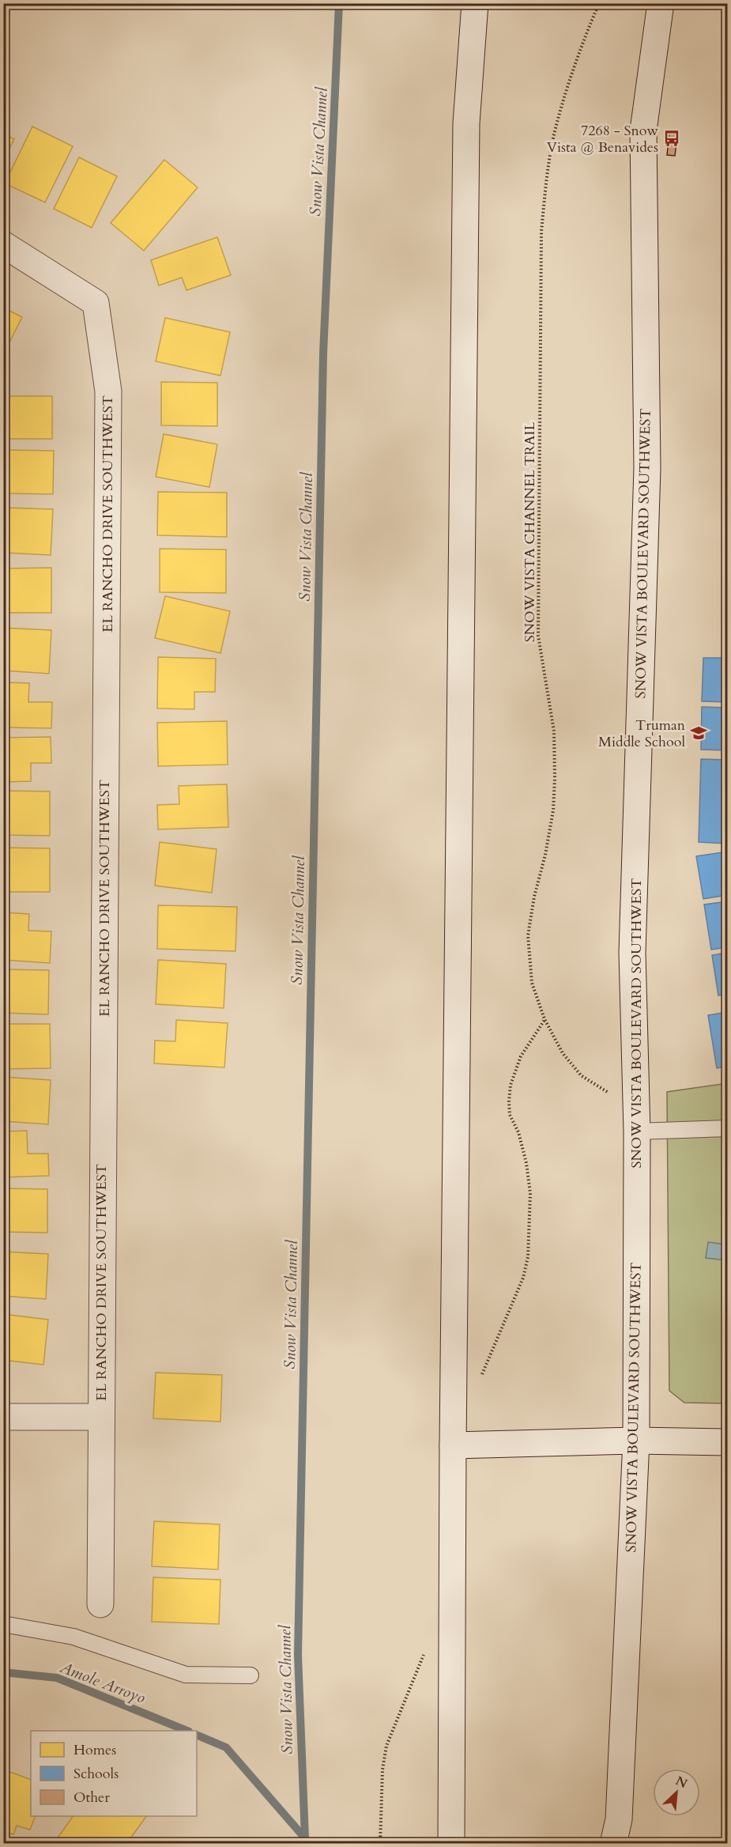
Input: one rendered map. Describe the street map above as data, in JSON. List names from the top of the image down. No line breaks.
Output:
{"streets":{"main road":["EL RANCHO DRIVE SOUTHWEST","SNOW VISTA BOULEVARD SOUTHWEST"],"path":["SNOW VISTA CHANNEL TRAIL"]},"water":["Snow Vista Channel","Amole Arroyo"],"places":{"bus stop":["7268 - Snow Vista @ Benavides"],"school or university":["Truman Middle School"]},"legend":["Homes","Schools","Other"],"north":"top right"}
